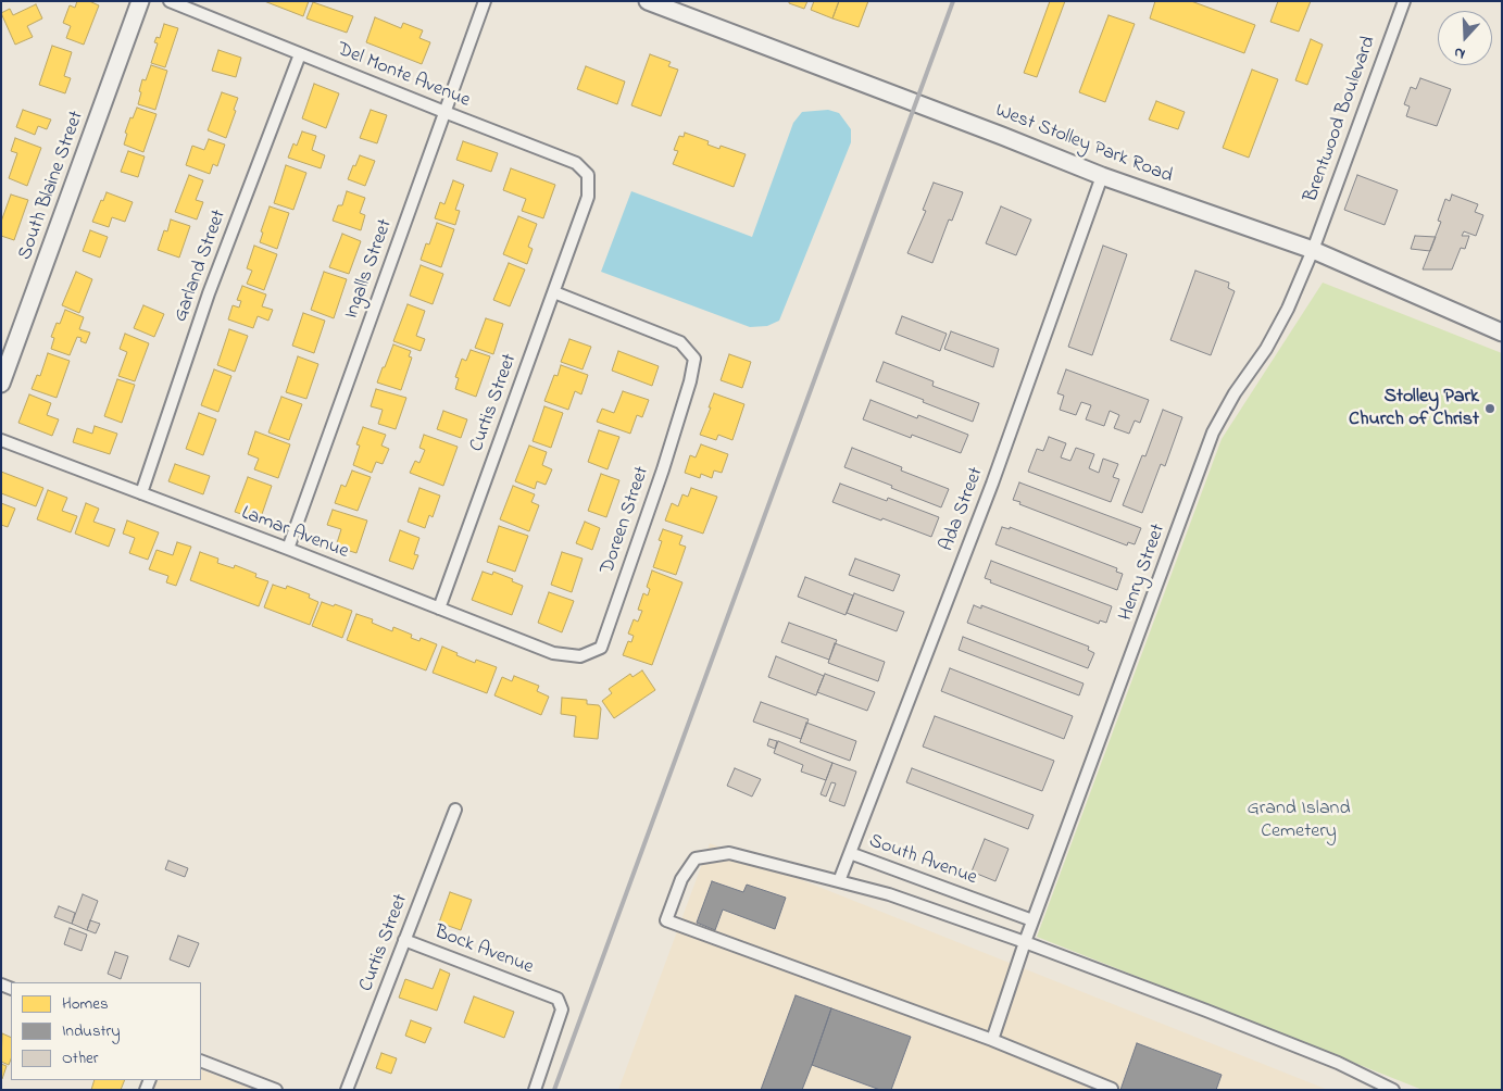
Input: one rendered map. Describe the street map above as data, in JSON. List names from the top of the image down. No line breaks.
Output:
{"streets":{"main road":["West Stolley Park Road","South Blaine Street"],"street":["Del Monte Avenue","Brentwood Boulevard","Garland Street","Ingalls Street","Curtis Street","Ada Street","Doreen Street","Lamar Avenue","Henry Street","South Avenue","Bock Avenue"]},"crossings":[["Del Monte Avenue","Garland Street"],["Del Monte Avenue","Ingalls Street"],["Del Monte Avenue","Curtis Street"],["Brentwood Boulevard","West Stolley Park Road"],["Brentwood Boulevard","Henry Street"],["West Stolley Park Road","Ada Street"],["West Stolley Park Road","Henry Street"],["Garland Street","Lamar Avenue"],["Ingalls Street","Lamar Avenue"],["Curtis Street","Doreen Street"],["Curtis Street","Lamar Avenue"],["Curtis Street","Bock Avenue"],["Ada Street","South Avenue"],["Doreen Street","Lamar Avenue"],["Henry Street","South Avenue"]],"parks":["Grand Island Cemetery"],"places":["Stolley Park Church of Christ"],"legend":["Homes","Industry","Other"],"north":"bottom"}
